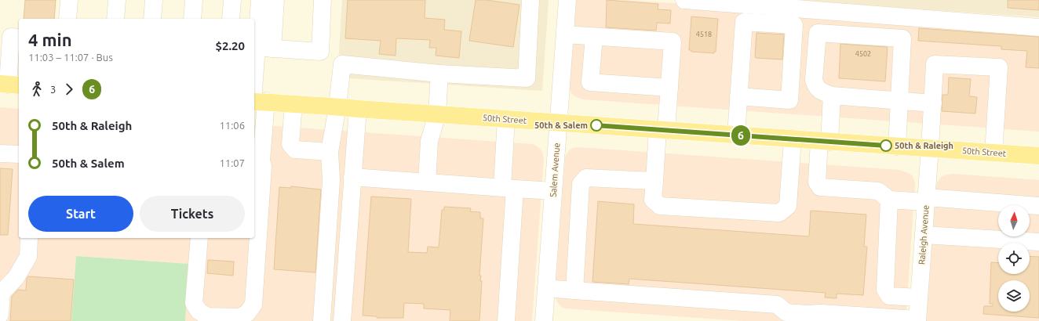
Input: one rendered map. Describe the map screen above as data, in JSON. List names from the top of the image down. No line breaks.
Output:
{"streets":{"main road":["50th Street"],"street":["Salem Avenue","Raleigh Avenue"]},"crossings":[["50th Street","Salem Avenue"],["50th Street","Raleigh Avenue"]],"places":["50th & Salem","50th & Raleigh"],"lines":["bus line 6"],"house_numbers":["4518","4502"],"north":"top","page":{"on_map":"6","heading":["4 min","11:03 – 11:07 · Bus","$2.20"],"legs":["3","6"],"list":[{"name":"50th & Raleigh","value":"11:06"},{"name":"50th & Salem","value":"11:07"}],"buttons":["Start","Tickets"]}}
